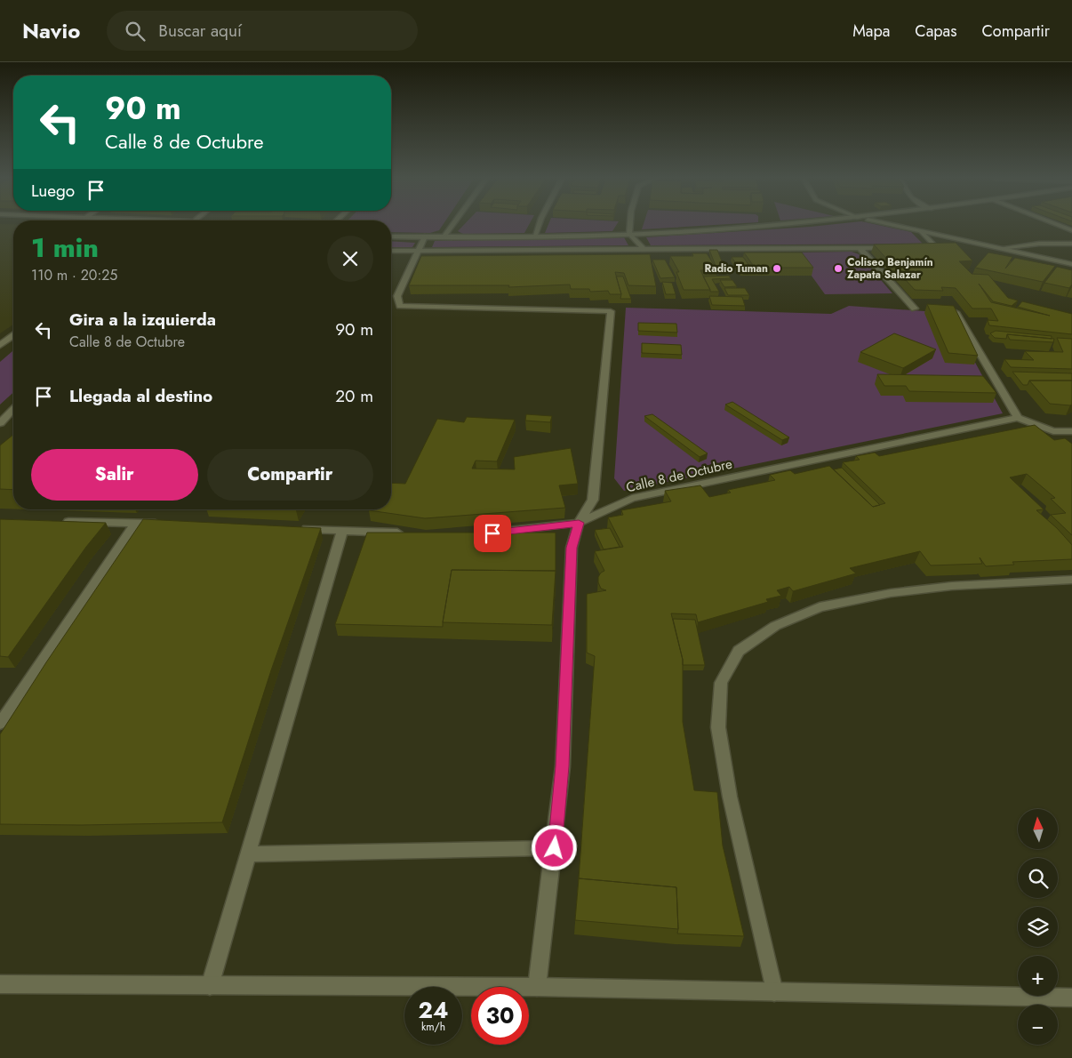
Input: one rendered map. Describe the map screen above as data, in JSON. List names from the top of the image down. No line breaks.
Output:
{"streets":{"street":["Calle 8 de Octubre"]},"places":["Radio Tuman","Coliseo Benjamín Zapata Salazar"],"north":"top","page":{"header":"Navio","search":"Buscar aquí","nav":["Mapa","Capas","Compartir"],"turn":["90 m","Calle 8 de Octubre"],"then":"Luego","heading":["1 min","110 m · 20:25"],"list":[{"name":"Gira a la izquierda","note":"Calle 8 de Octubre","value":"90 m"},{"name":"Llegada al destino","value":"20 m"}],"buttons":["Salir","Compartir"],"map_buttons":["+","−"],"speed":"24 km/h","limit":"30"}}
